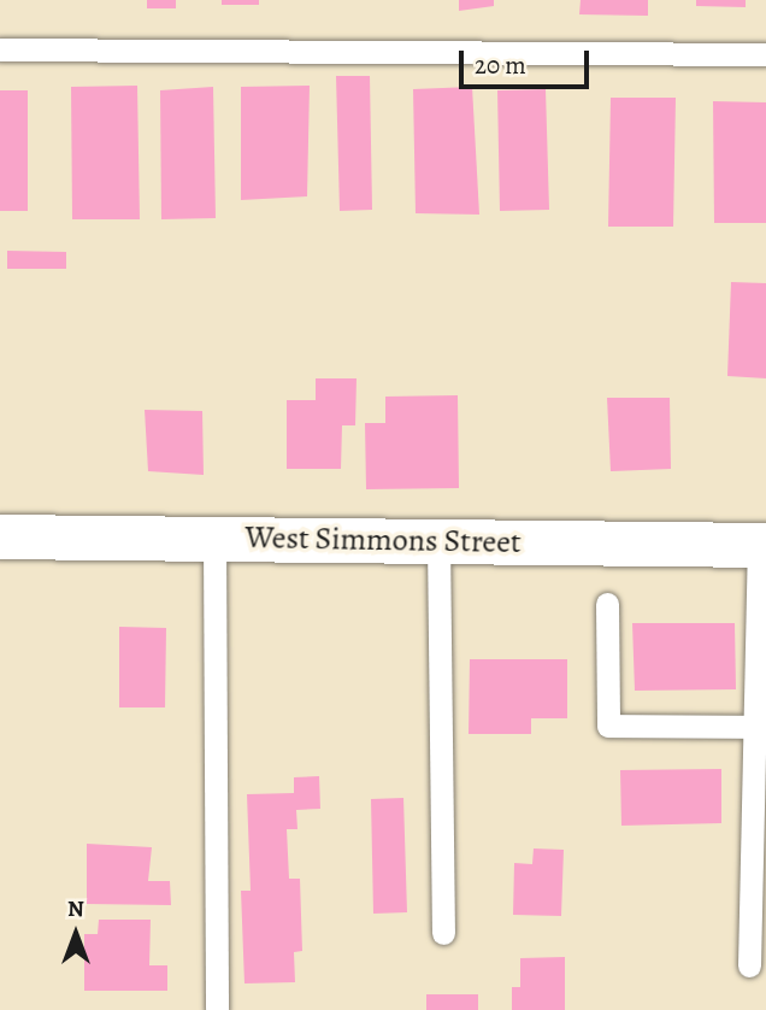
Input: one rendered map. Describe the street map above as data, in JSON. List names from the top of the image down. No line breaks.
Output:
{"streets":{"street":["West Simmons Street"]},"scale_bar":"20 m","north":"top"}
